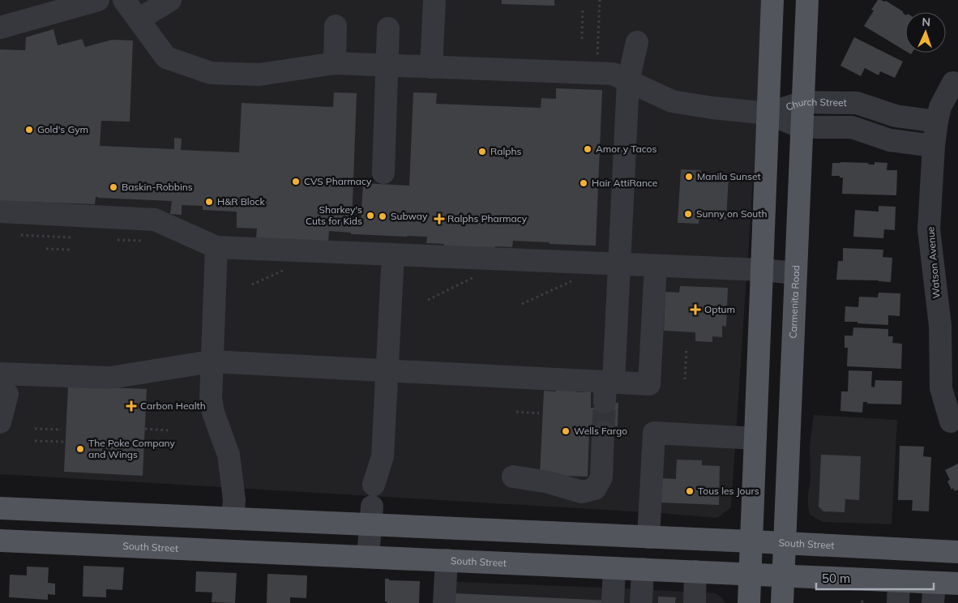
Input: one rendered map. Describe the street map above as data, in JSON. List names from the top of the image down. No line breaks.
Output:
{"streets":{"main road":["Carmenita Road","South Street"],"street":["Church Street","Watson Avenue"]},"crossings":[["Church Street","Watson Avenue"],["Church Street","Carmenita Road"],["Carmenita Road","South Street"]],"places":{"other":["Gold's Gym","Amor y Tacos","Ralphs","Manila Sunset","CVS Pharmacy","Hair AttiRance","Baskin-Robbins","H&R Block","Sunny on South","Sharkey's Cuts for Kids","Subway","Wells Fargo","The Poke Company and Wings","Tous les Jours"],"health":["Ralphs Pharmacy","Optum","Carbon Health"]},"scale_bar":"50 m","north":"top"}
